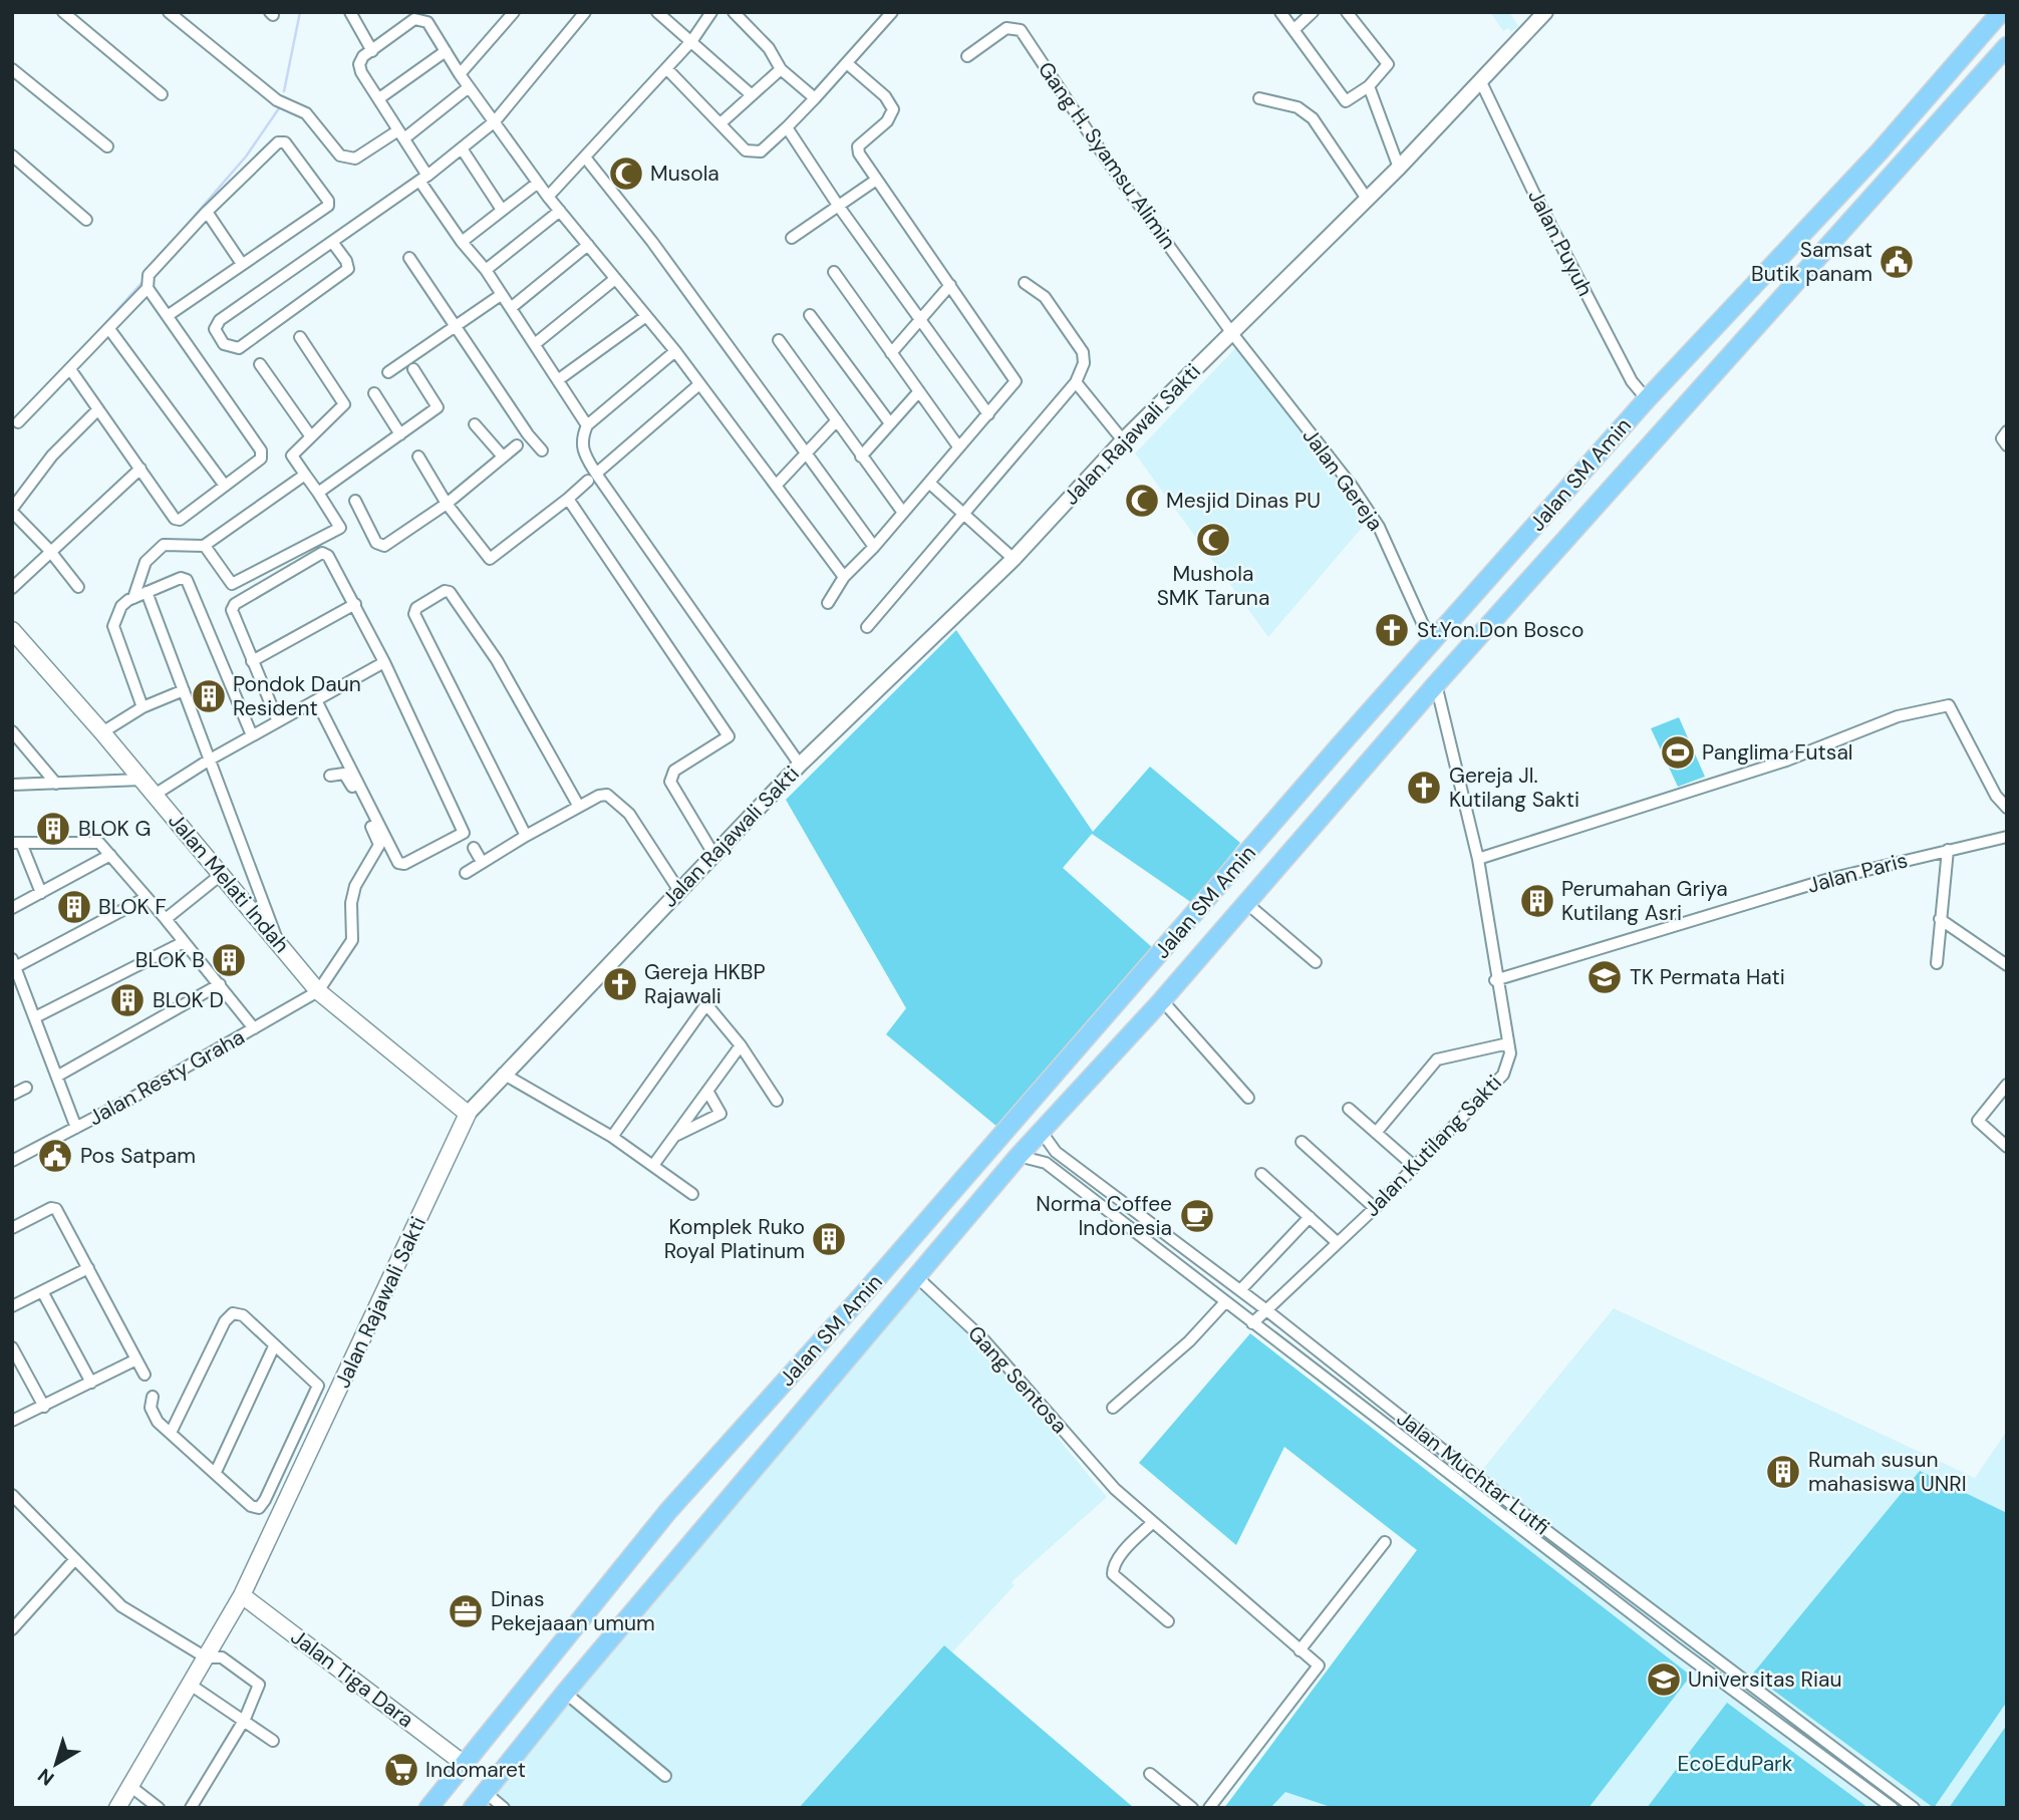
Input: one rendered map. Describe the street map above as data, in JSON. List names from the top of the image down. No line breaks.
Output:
{"streets":{"main road":["Jalan Rajawali Sakti","Jalan SM Amin","Jalan Melati Indah","Jalan Tiga Dara"],"street":["Gang H. Syamsu Alimin","Jalan Puyuh","Jalan Gereja","Jalan Paris","Jalan Resty Graha","Jalan Kutilang Sakti","Gang Sentosa","Jalan Muchtar Lutfi"]},"crossings":[["Gang H. Syamsu Alimin","Jalan Rajawali Sakti"],["Gang H. Syamsu Alimin","Jalan Gereja"],["Jalan Puyuh","Jalan Rajawali Sakti"],["Jalan Puyuh","Jalan SM Amin"],["Jalan Rajawali Sakti","Jalan Gereja"],["Jalan Rajawali Sakti","Jalan Melati Indah"],["Jalan Rajawali Sakti","Jalan Tiga Dara"],["Jalan SM Amin","Jalan Gereja"],["Jalan SM Amin","Jalan Kutilang Sakti"],["Jalan SM Amin","Gang Sentosa"],["Jalan SM Amin","Jalan Muchtar Lutfi"],["Jalan SM Amin","Jalan Tiga Dara"],["Jalan Paris","Jalan Kutilang Sakti"],["Jalan Melati Indah","Jalan Resty Graha"],["Jalan Kutilang Sakti","Jalan Muchtar Lutfi"]],"parks":["EcoEduPark"],"places":{"mosque":["Musola","Mesjid Dinas PU","Mushola SMK Taruna"],"public building":["Samsat Butik panam","Pos Satpam"],"church":["St.Yon.Don Bosco","Gereja Jl. Kutilang Sakti","Gereja HKBP Rajawali"],"building":["Pondok Daun Resident","BLOK G","Perumahan Griya Kutilang Asri","BLOK F","BLOK B","BLOK D","Komplek Ruko Royal Platinum","Rumah susun mahasiswa UNRI"],"sports":["Panglima Futsal"],"school or university":["TK Permata Hati","Universitas Riau"],"cafe":["Norma Coffee Indonesia"],"office":["Dinas Pekejaaan umum"],"supermarket":["Indomaret"]},"north":"bottom left"}
